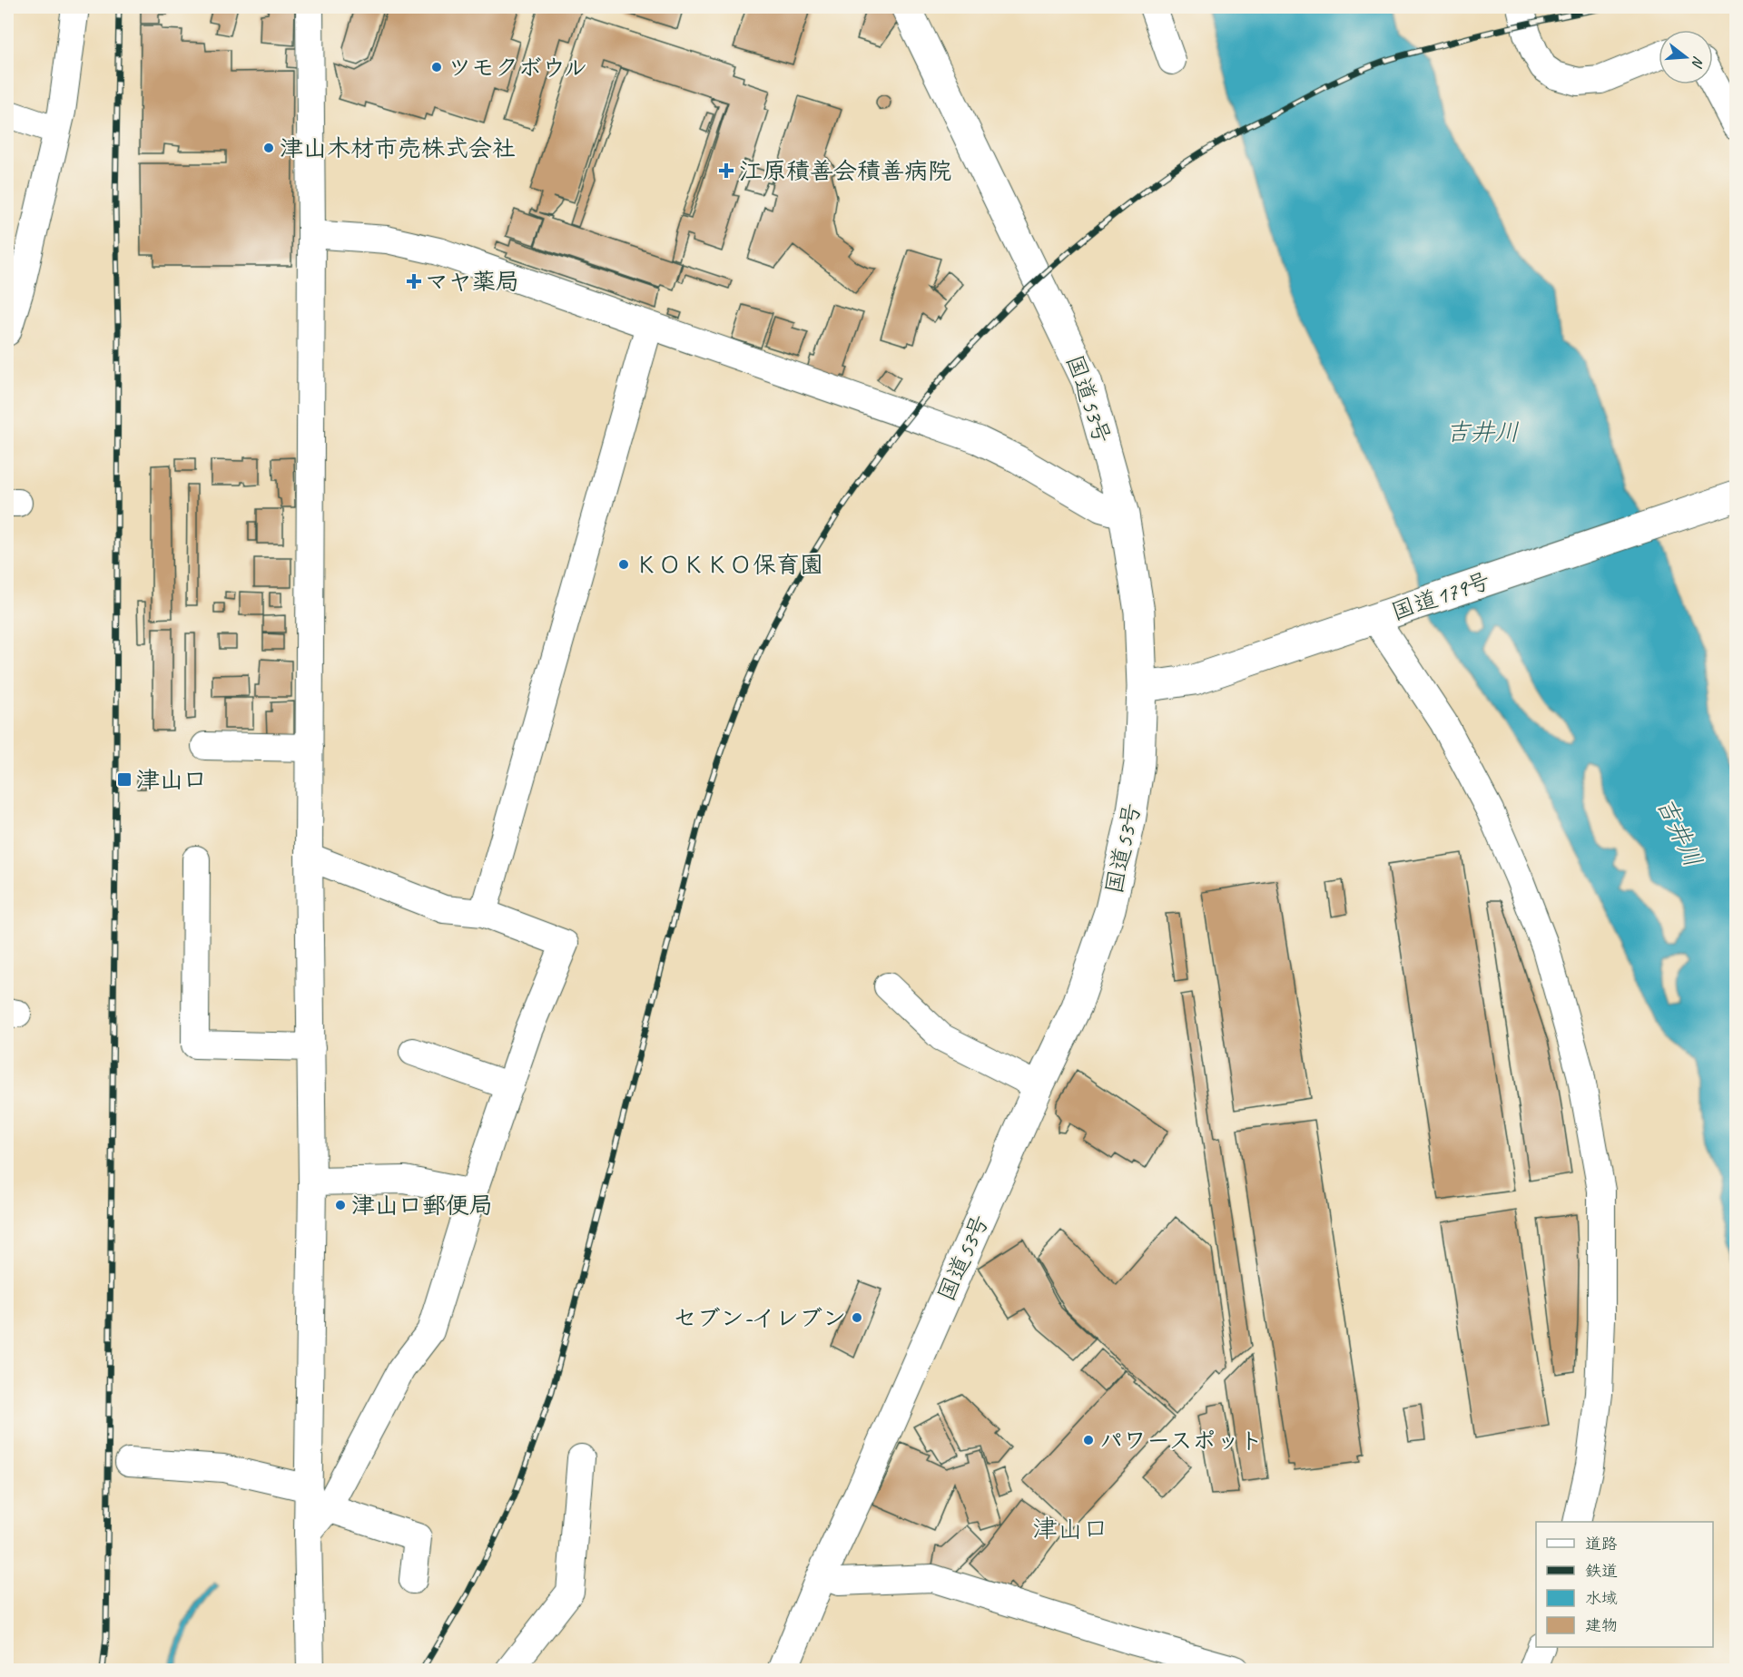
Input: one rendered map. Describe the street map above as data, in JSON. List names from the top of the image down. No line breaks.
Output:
{"streets":{"highway":["国道53号","国道179号"]},"crossings":[["国道53号","国道179号"]],"districts":["津山口"],"water":["吉井川"],"places":{"other":["ツモクボウル","津山木材市売株式会社","ＫＯＫＫＯ保育園","津山口郵便局","セブン-イレブン","パワースポット"],"health":["江原積善会積善病院","マヤ薬局"],"transit":["津山口"]},"legend":["道路","鉄道","水域","建物"],"north":"right"}
